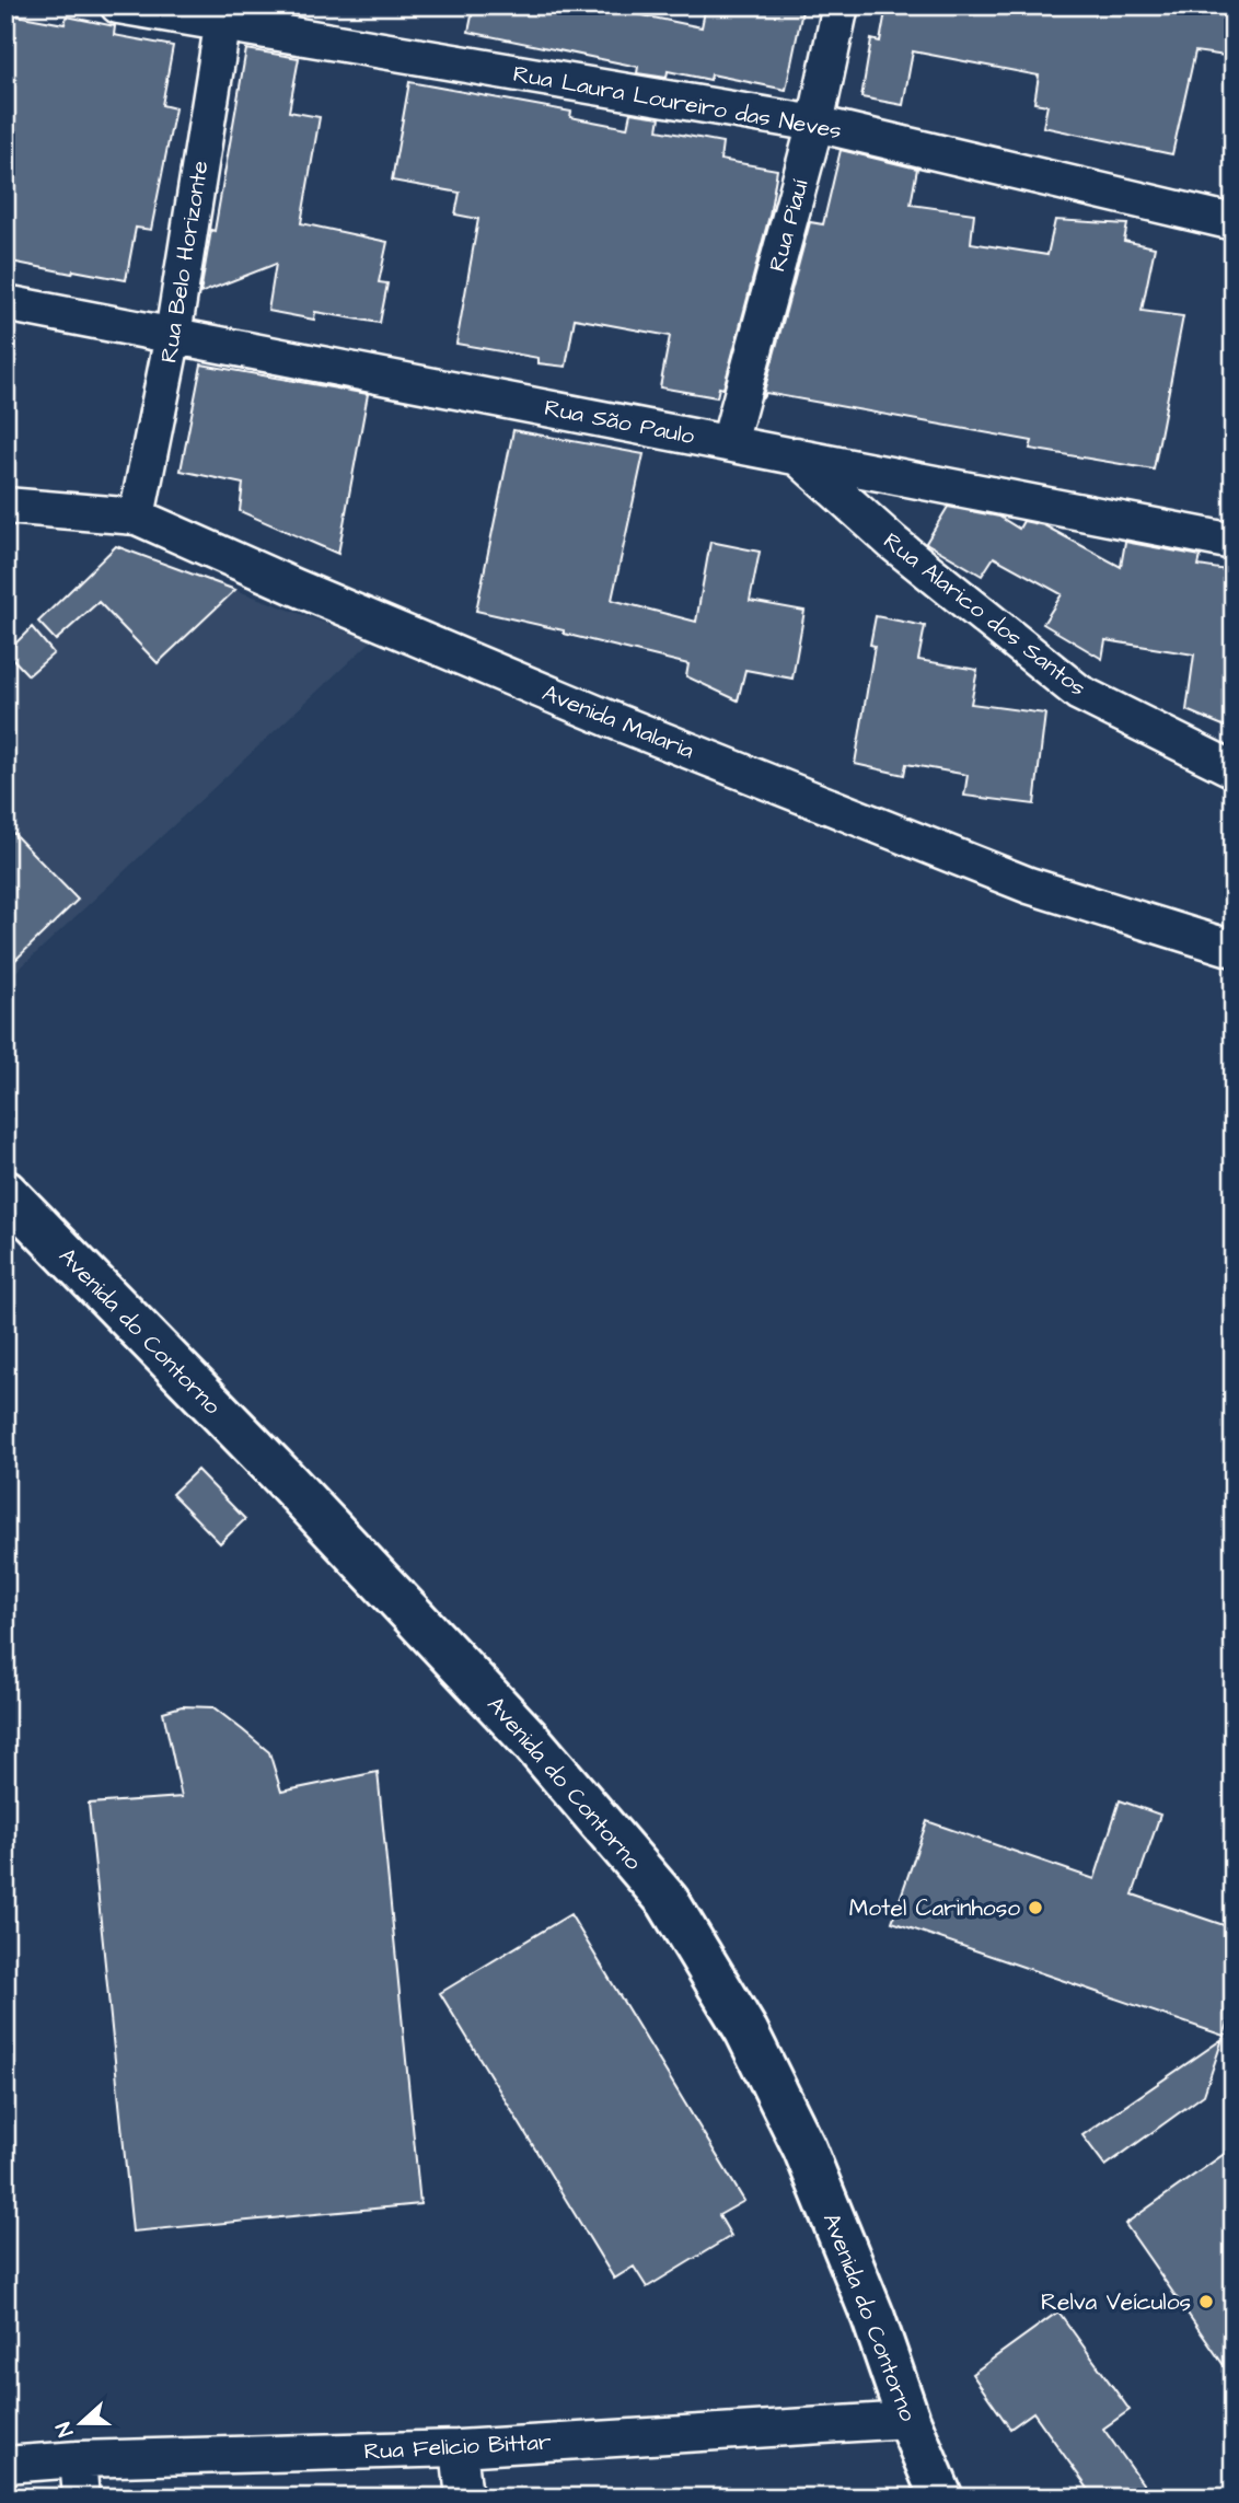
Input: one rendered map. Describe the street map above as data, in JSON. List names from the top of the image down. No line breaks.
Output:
{"streets":{"main road":["Avenida do Contorno"],"street":["Rua Laura Loureiro das Neves","Rua Piauí","Rua Belo Horizonte","Rua São Paulo","Rua Alarico dos Santos","Avenida Malaria","Rua Felicio Bittar"]},"crossings":[["Rua Laura Loureiro das Neves","Rua Piauí"],["Rua Laura Loureiro das Neves","Rua Belo Horizonte"],["Rua Piauí","Rua São Paulo"],["Rua Belo Horizonte","Rua São Paulo"],["Rua Belo Horizonte","Avenida Malaria"],["Rua São Paulo","Rua Alarico dos Santos"],["Avenida do Contorno","Rua Felicio Bittar"]],"places":["Motel Carinhoso","Relva Veículos"],"north":"left"}
